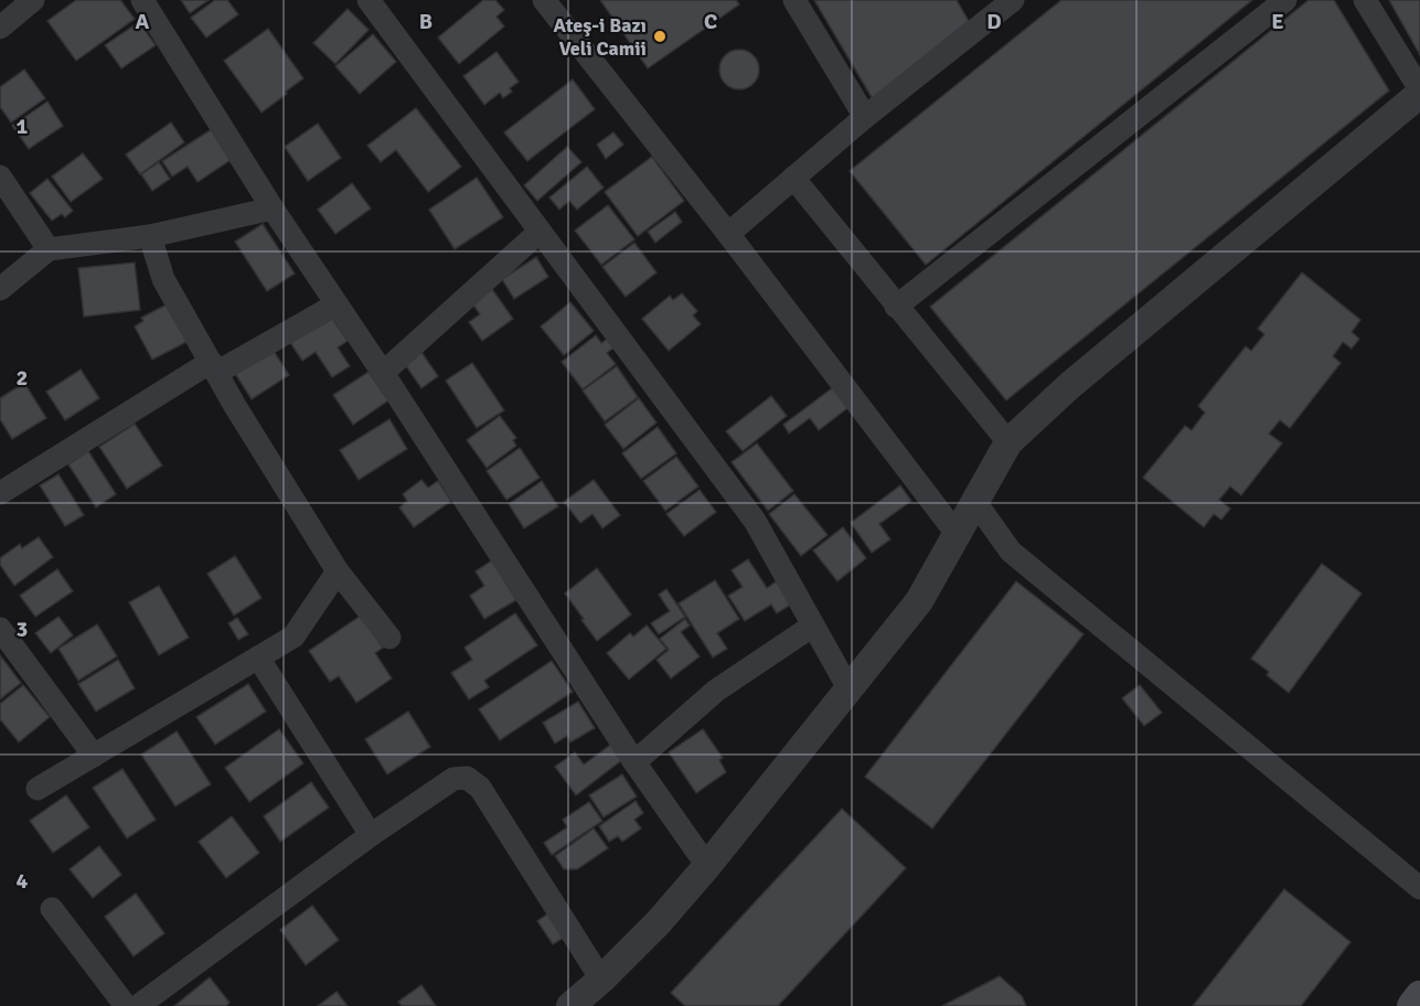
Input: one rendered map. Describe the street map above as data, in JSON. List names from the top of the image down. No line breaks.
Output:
{"places":["Ateş-i Bazı Veli Camii"],"grid":{"columns":["A","B","C","D","E"],"rows":["1","2","3","4"]}}
